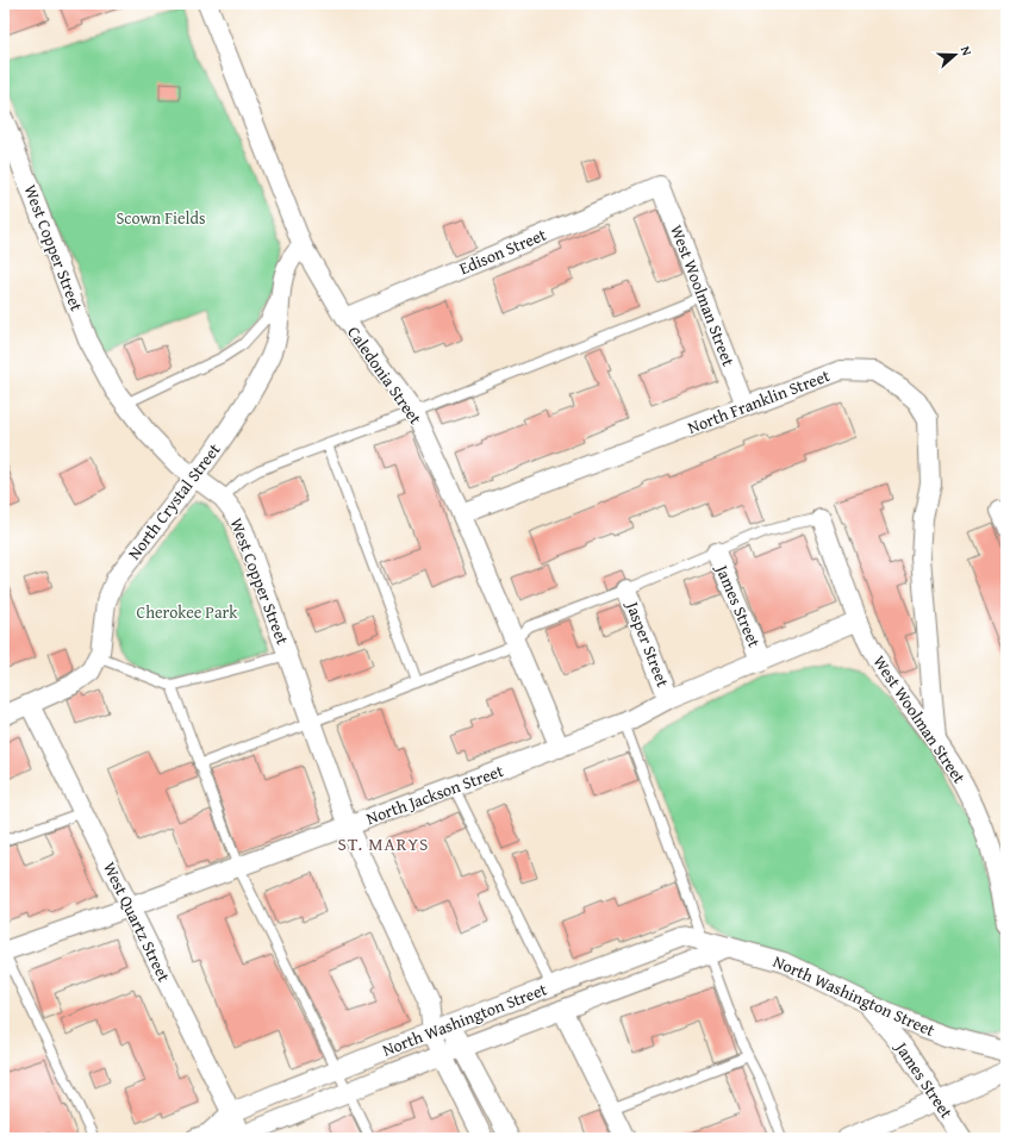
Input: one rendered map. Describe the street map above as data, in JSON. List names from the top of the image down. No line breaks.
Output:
{"streets":{"street":["West Copper Street","Edison Street","West Woolman Street","Caledonia Street","North Franklin Street","North Crystal Street","James Street","Jasper Street","North Jackson Street","West Quartz Street","North Washington Street"]},"crossings":[["West Copper Street","North Crystal Street"],["West Copper Street","North Jackson Street"],["West Copper Street","North Washington Street"],["Edison Street","West Woolman Street"],["Edison Street","Caledonia Street"],["West Woolman Street","North Franklin Street"],["West Woolman Street","North Jackson Street"],["Caledonia Street","North Franklin Street"],["Caledonia Street","North Crystal Street"],["Caledonia Street","North Jackson Street"],["North Crystal Street","West Quartz Street"],["James Street","North Jackson Street"],["James Street","North Washington Street"],["Jasper Street","North Jackson Street"],["North Jackson Street","West Quartz Street"],["West Quartz Street","North Washington Street"]],"districts":["ST. MARYS"],"parks":["Scown Fields","Cherokee Park"],"north":"right"}
